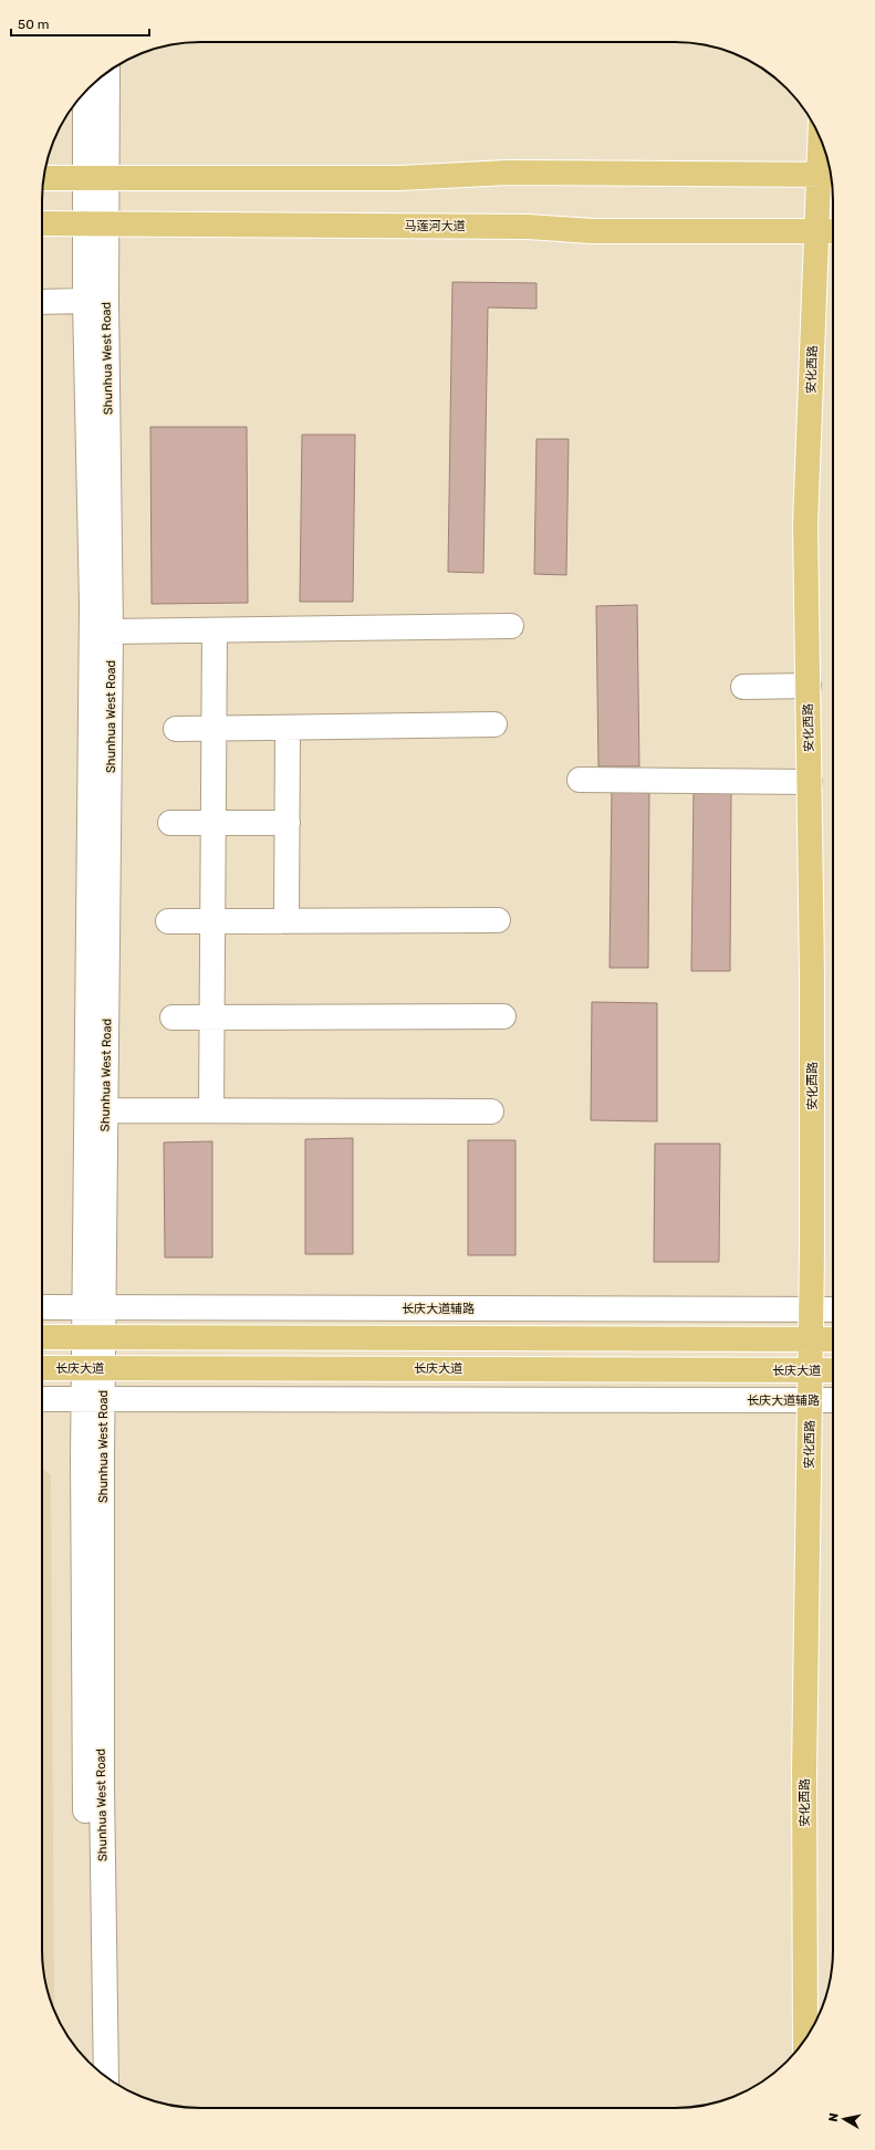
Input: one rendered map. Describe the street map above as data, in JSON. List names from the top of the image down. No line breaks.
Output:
{"streets":{"main road":["马莲河大道","安化西路","长庆大道"],"street":["Shunhua West Road","长庆大道辅路"]},"crossings":[["马莲河大道","Shunhua West Road"],["马莲河大道","安化西路"],["Shunhua West Road","长庆大道辅路"],["Shunhua West Road","长庆大道"],["安化西路","长庆大道辅路"],["安化西路","长庆大道"]],"scale_bar":"50 m","north":"left"}
